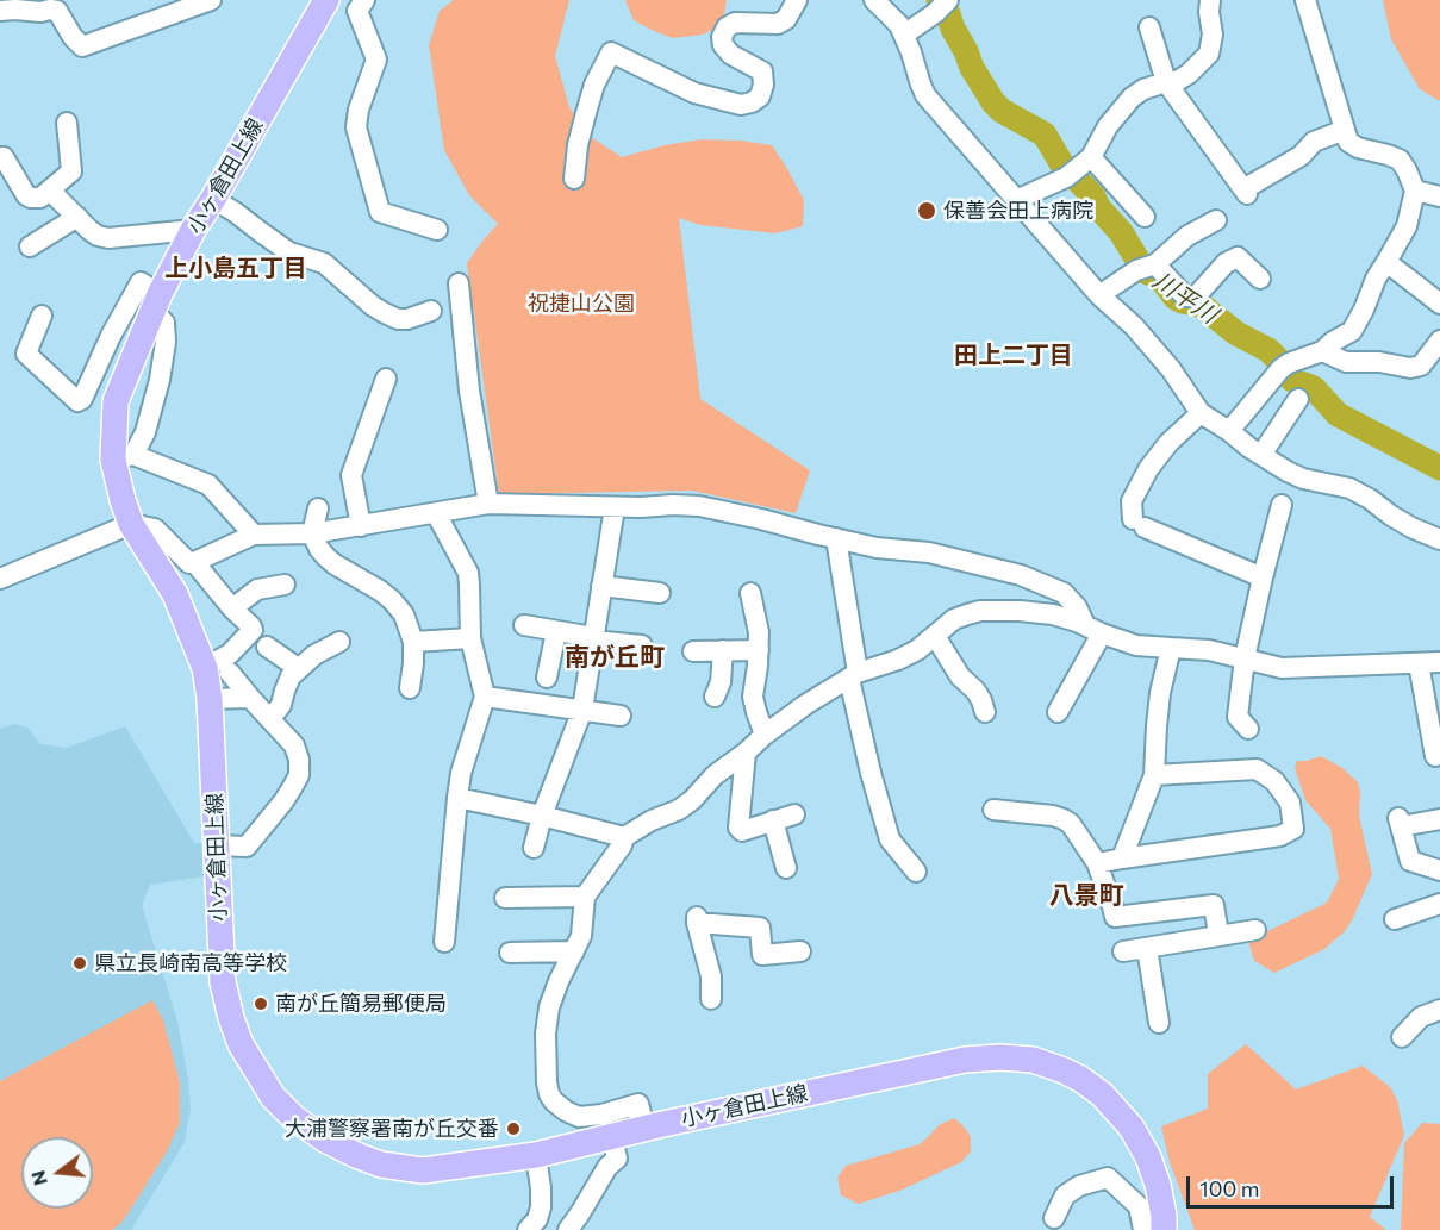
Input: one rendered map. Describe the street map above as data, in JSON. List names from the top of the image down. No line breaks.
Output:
{"streets":{"main road":["小ヶ倉田上線"]},"districts":["上小島五丁目","田上二丁目","南が丘町","八景町"],"water":["川平川"],"parks":["祝捷山公園"],"places":["保善会田上病院","県立長崎南高等学校","南が丘簡易郵便局","大浦警察署南が丘交番"],"scale_bar":"100 m","north":"left"}
